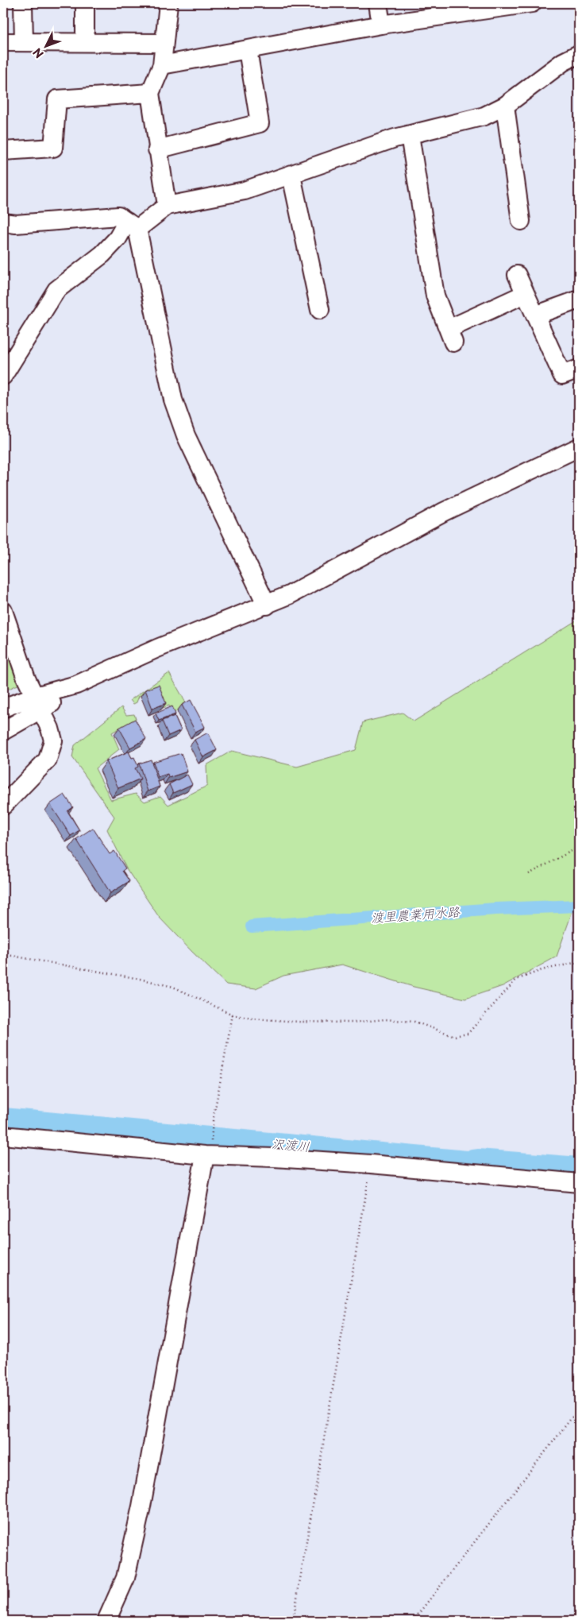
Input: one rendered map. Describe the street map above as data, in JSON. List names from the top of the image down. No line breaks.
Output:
{"water":["渡里農業用水路","沢渡川"],"north":"bottom left"}
